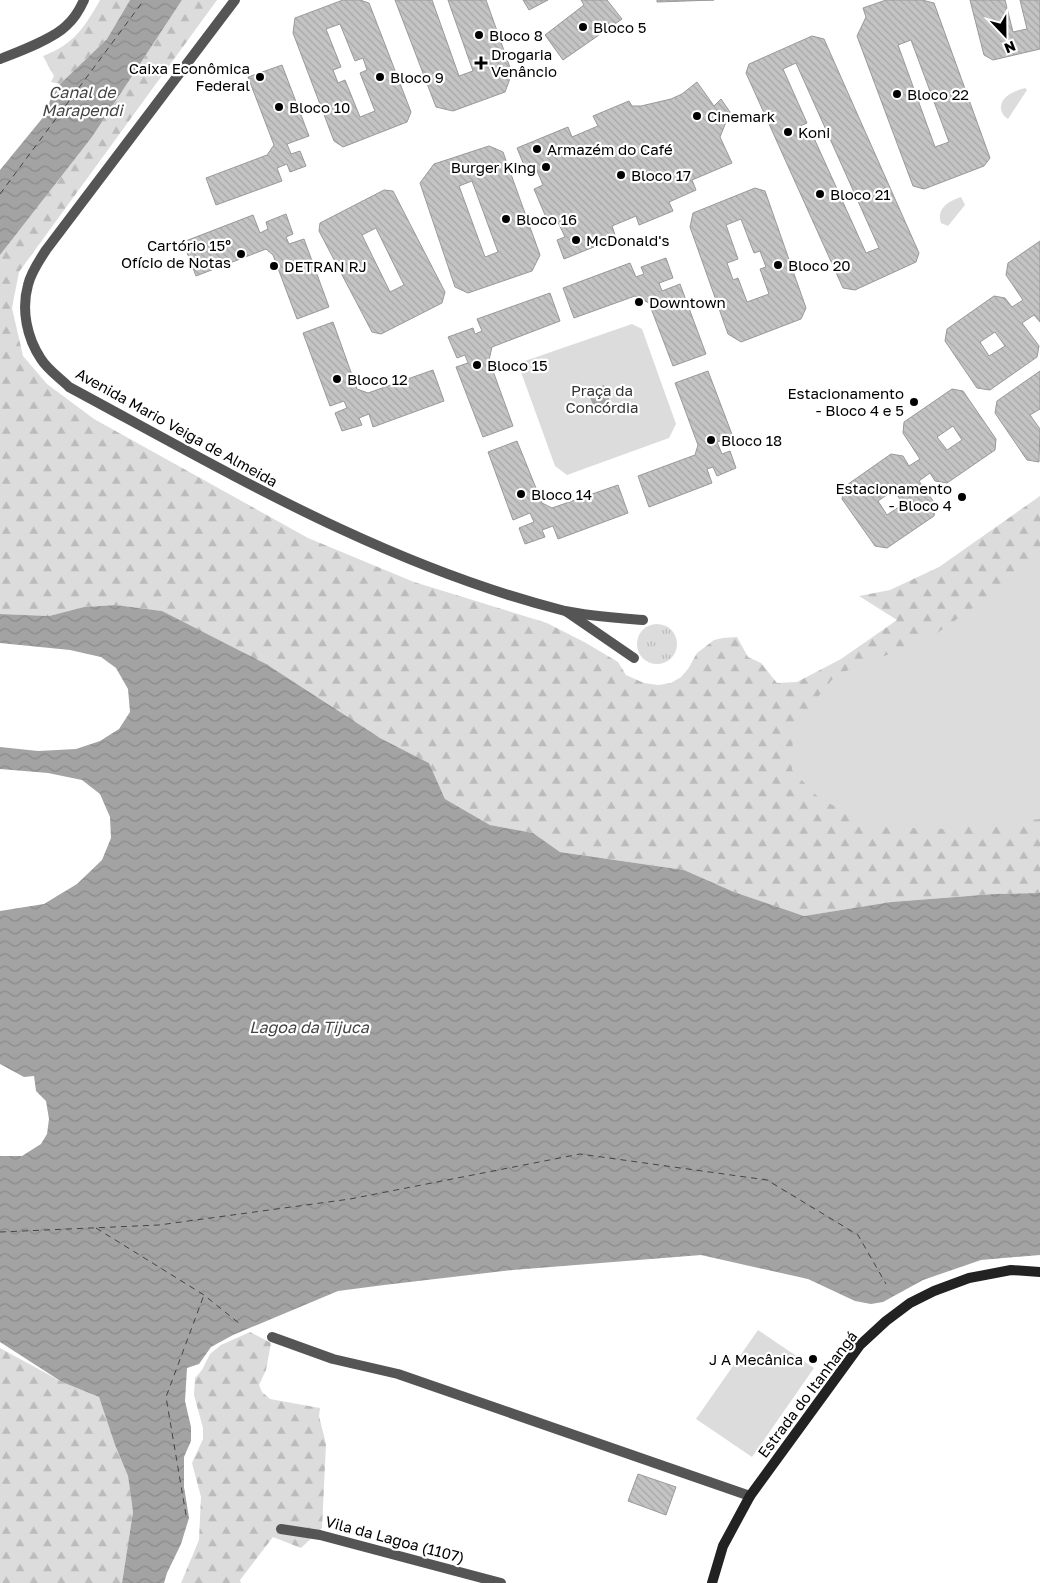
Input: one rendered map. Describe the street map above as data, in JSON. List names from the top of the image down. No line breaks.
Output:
{"streets":{"main road":["Estrada do Itanhangá"],"street":["Avenida Mario Veiga de Almeida","Vila da Lagoa (1107)"]},"water":["Canal de Marapendi","Lagoa da Tijuca"],"parks":["Praça da Concórdia"],"places":{"other":["Bloco 5","Bloco 8","Caixa Econômica Federal","Bloco 9","Bloco 22","Bloco 10","Cinemark","Koni","Armazém do Café","Burger King","Bloco 17","Bloco 21","Bloco 16","McDonald's","Cartório 15º Ofício de Notas","Bloco 20","DETRAN RJ","Downtown","Bloco 15","Bloco 12","Estacionamento - Bloco 4 e 5","Bloco 18","Bloco 14","Estacionamento - Bloco 4","J A Mecânica"],"health":["Drogaria Venâncio"]},"north":"bottom"}
